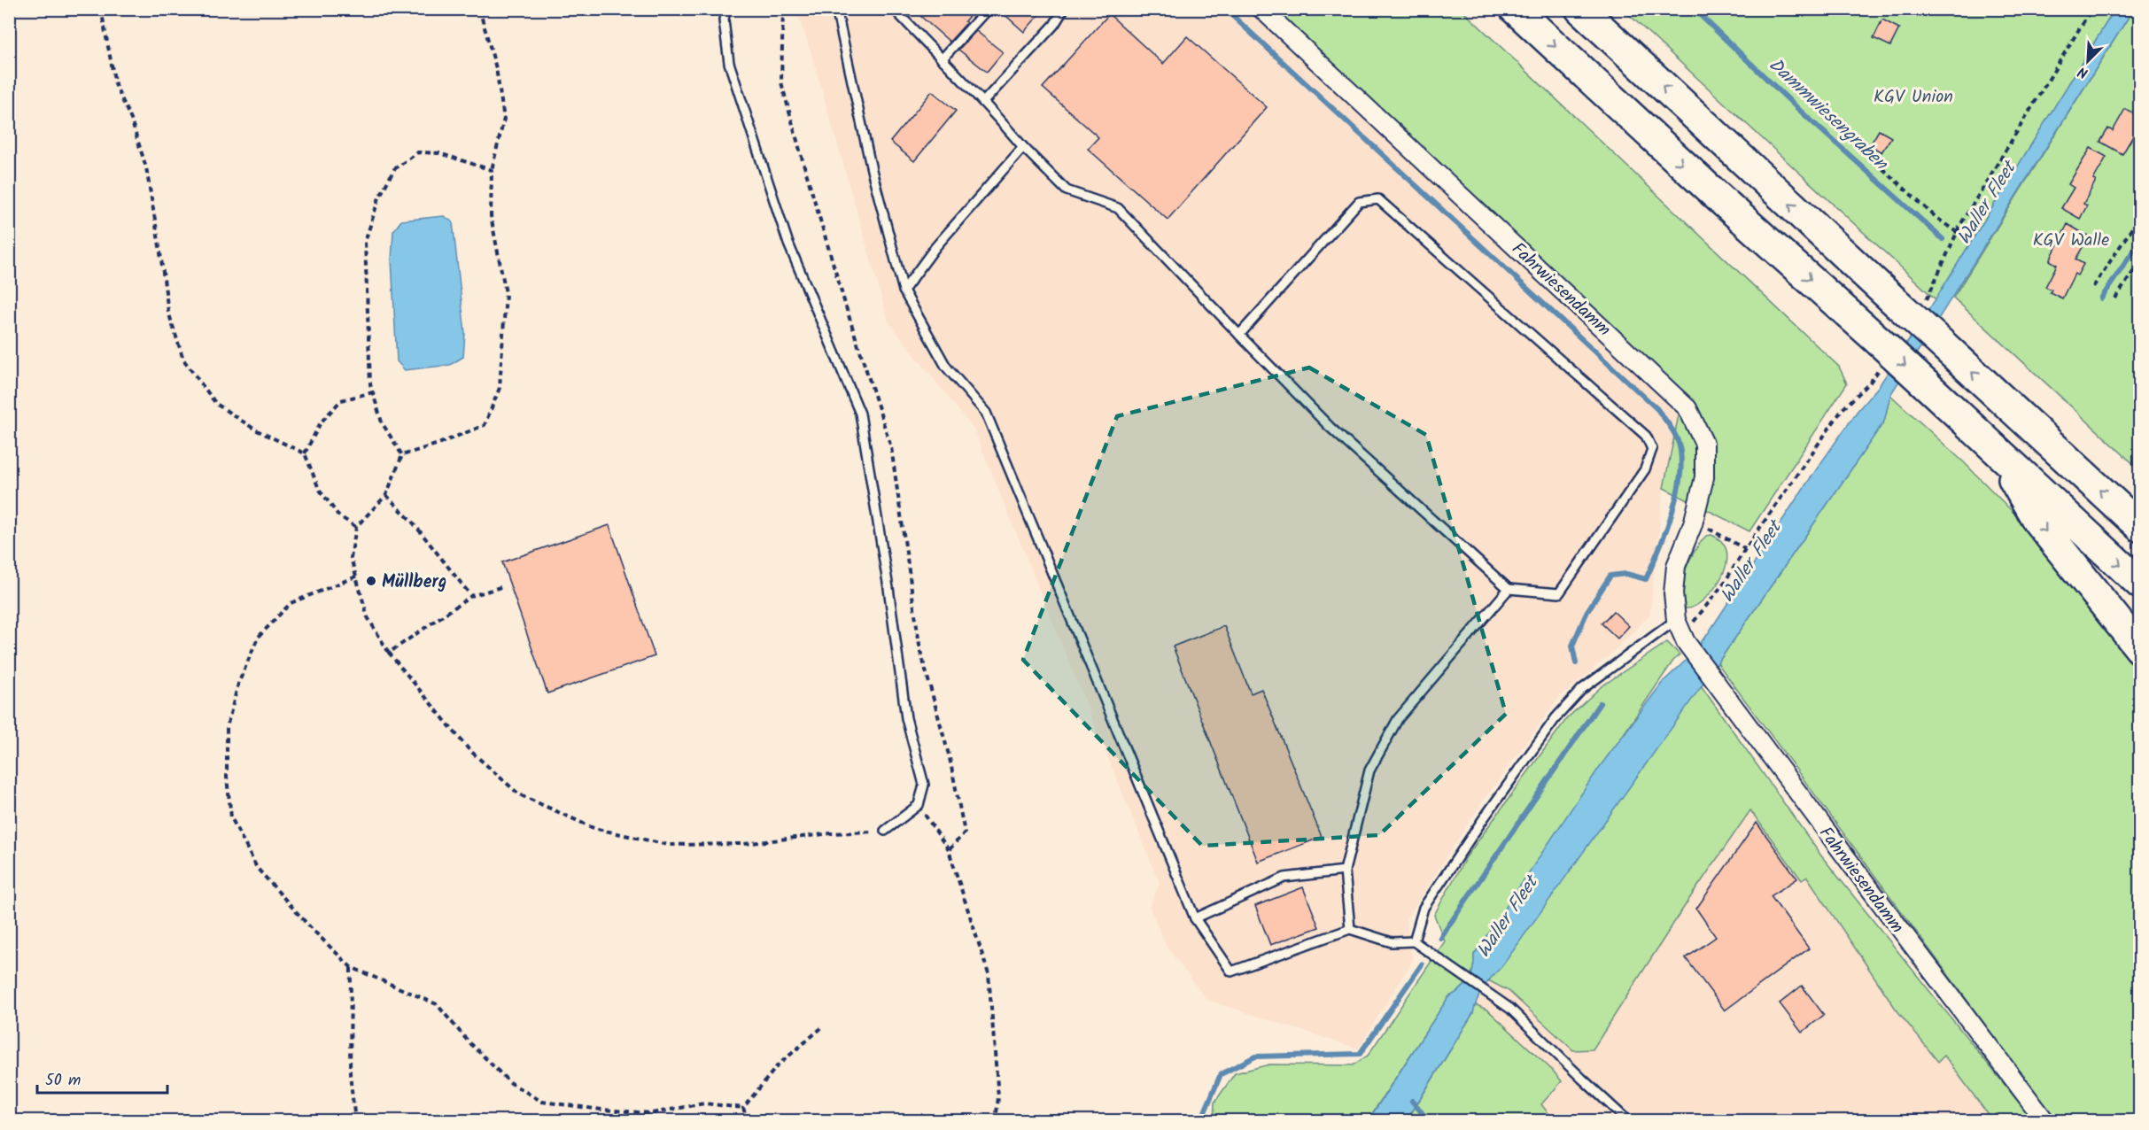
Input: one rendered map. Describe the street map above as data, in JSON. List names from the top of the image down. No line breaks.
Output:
{"streets":{"street":["Fahrwiesendamm"]},"water":["Dammwiesengraben","Waller Fleet"],"parks":["KGV Union","KGV Walle"],"places":["Müllberg"],"scale_bar":"50 m","north":"bottom left"}
